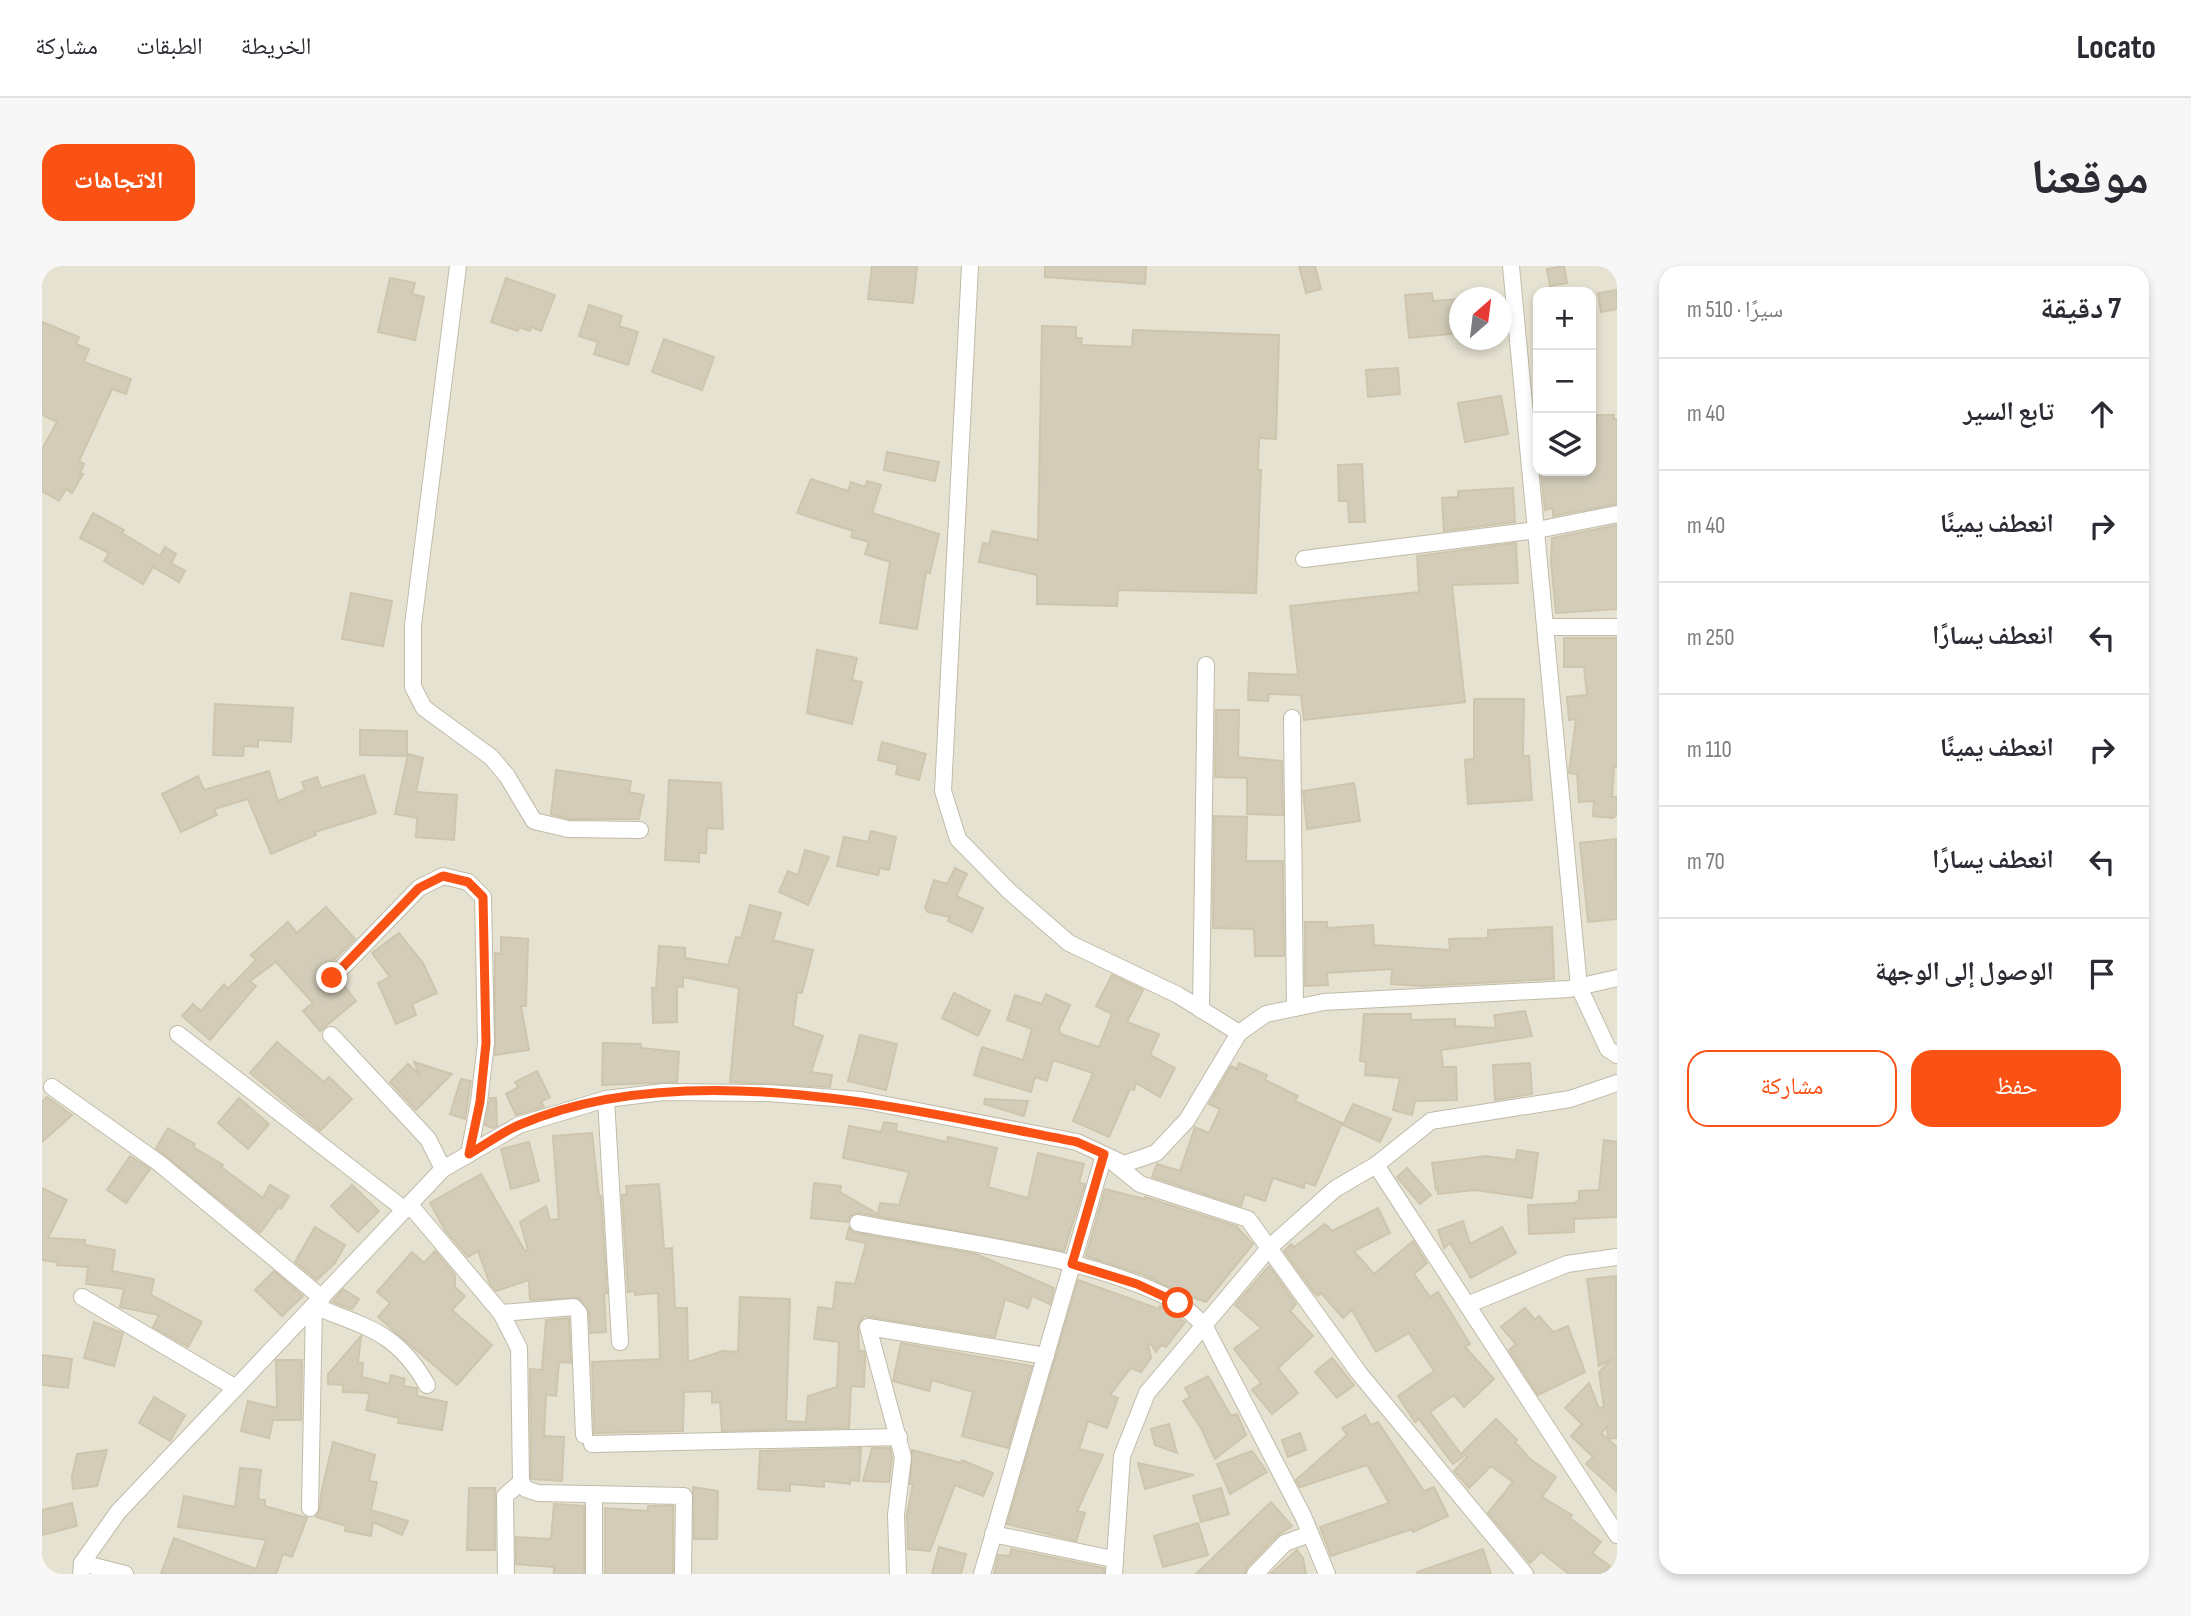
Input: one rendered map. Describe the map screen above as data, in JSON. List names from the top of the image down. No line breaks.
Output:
{"north":"top right","page":{"header":"Locato","nav":["الخريطة","الطبقات","مشاركة"],"title":"موقعنا","buttons":["الاتجاهات",["حفظ","مشاركة"]],"heading":["7 دقيقة","سيرًا · 510 m"],"map_buttons":["+","−"],"list":[["تابع السير","40 m"],["انعطف يمينًا","40 m"],["انعطف يسارًا","250 m"],["انعطف يمينًا","110 m"],["انعطف يسارًا","70 m"],"الوصول إلى الوجهة"]}}
